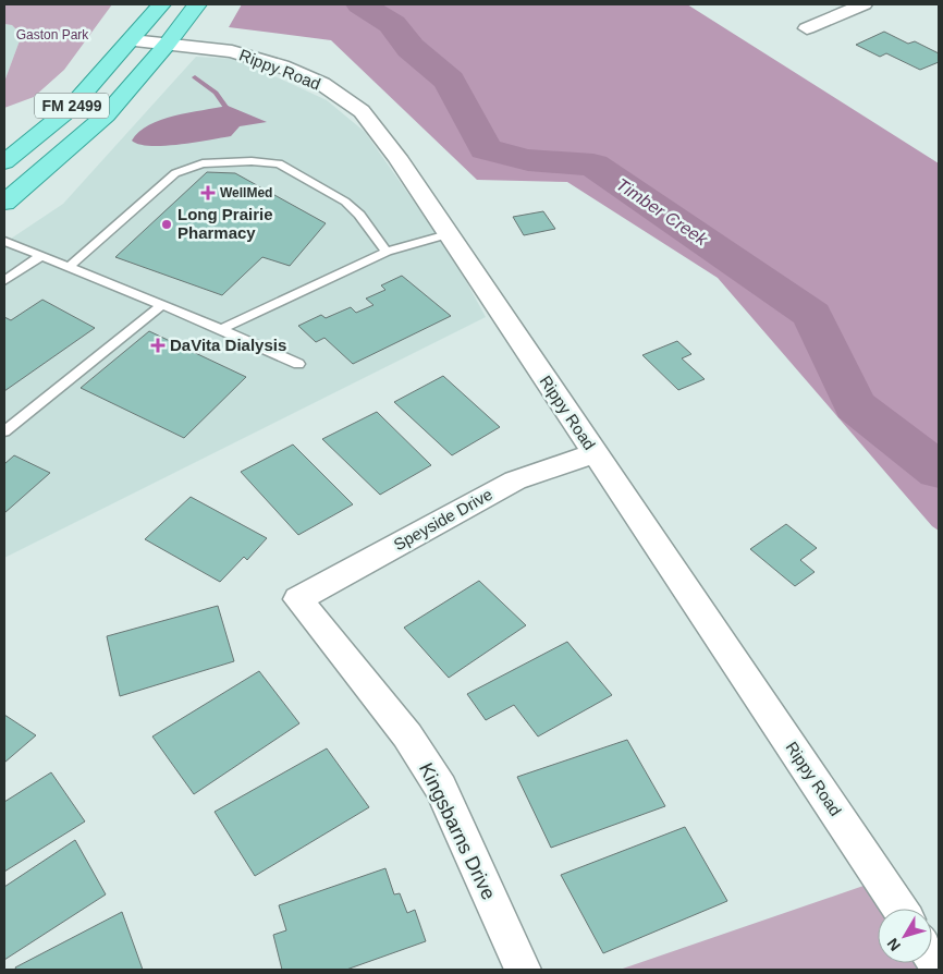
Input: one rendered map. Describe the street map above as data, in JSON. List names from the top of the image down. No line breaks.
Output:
{"streets":{"main road":["FM 2499"],"street":["Rippy Road","Speyside Drive","Kingsbarns Drive"]},"crossings":[["Rippy Road","FM 2499"],["Rippy Road","Speyside Drive"],["Speyside Drive","Kingsbarns Drive"]],"water":["Timber Creek"],"parks":["Gaston Park"],"places":{"health":["WellMed","DaVita Dialysis"],"other":["Long Prairie Pharmacy"]},"north":"bottom left"}
